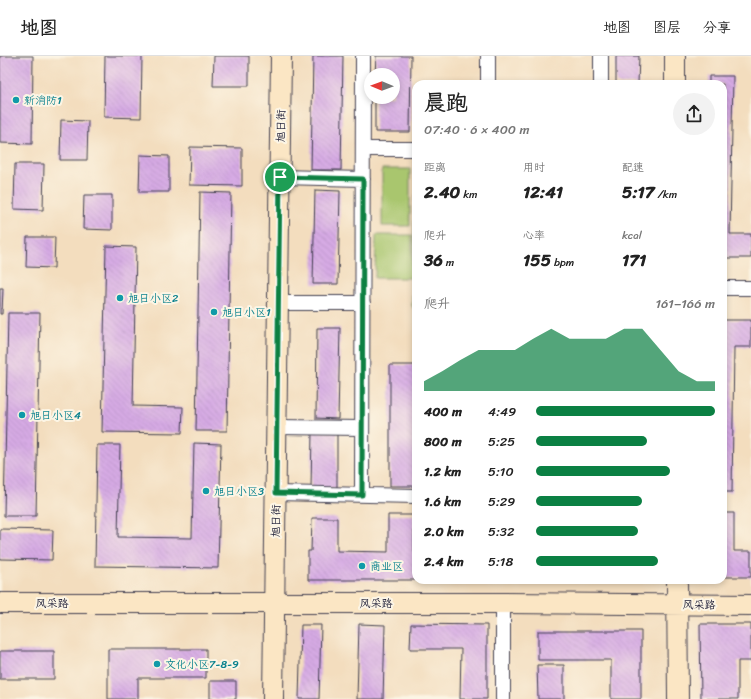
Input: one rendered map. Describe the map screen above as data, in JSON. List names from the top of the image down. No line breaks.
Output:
{"streets":{"main road":["旭日街","风采路"]},"crossings":[["旭日街","风采路"]],"places":["新消防1","旭日小区2","旭日小区1","旭日小区4","旭日小区3","商业区","文化小区7-8-9"],"north":"left","page":{"header":"地图","nav":["地图","图层","分享"],"heading":["晨跑","07:40 · 6 × 400 m"],"stats":[["距离","2.40 km"],["用时","12:41"],["配速","5:17 /km"],["爬升","36 m"],["心率","155 bpm"],["kcal","171"]],"chart":["爬升","161–166 m"],"list":[{"name":"400 m","note":"4:49"},{"name":"800 m","note":"5:25"},{"name":"1.2 km","note":"5:10"},{"name":"1.6 km","note":"5:29"},{"name":"2.0 km","note":"5:32"},{"name":"2.4 km","note":"5:18"}]}}
